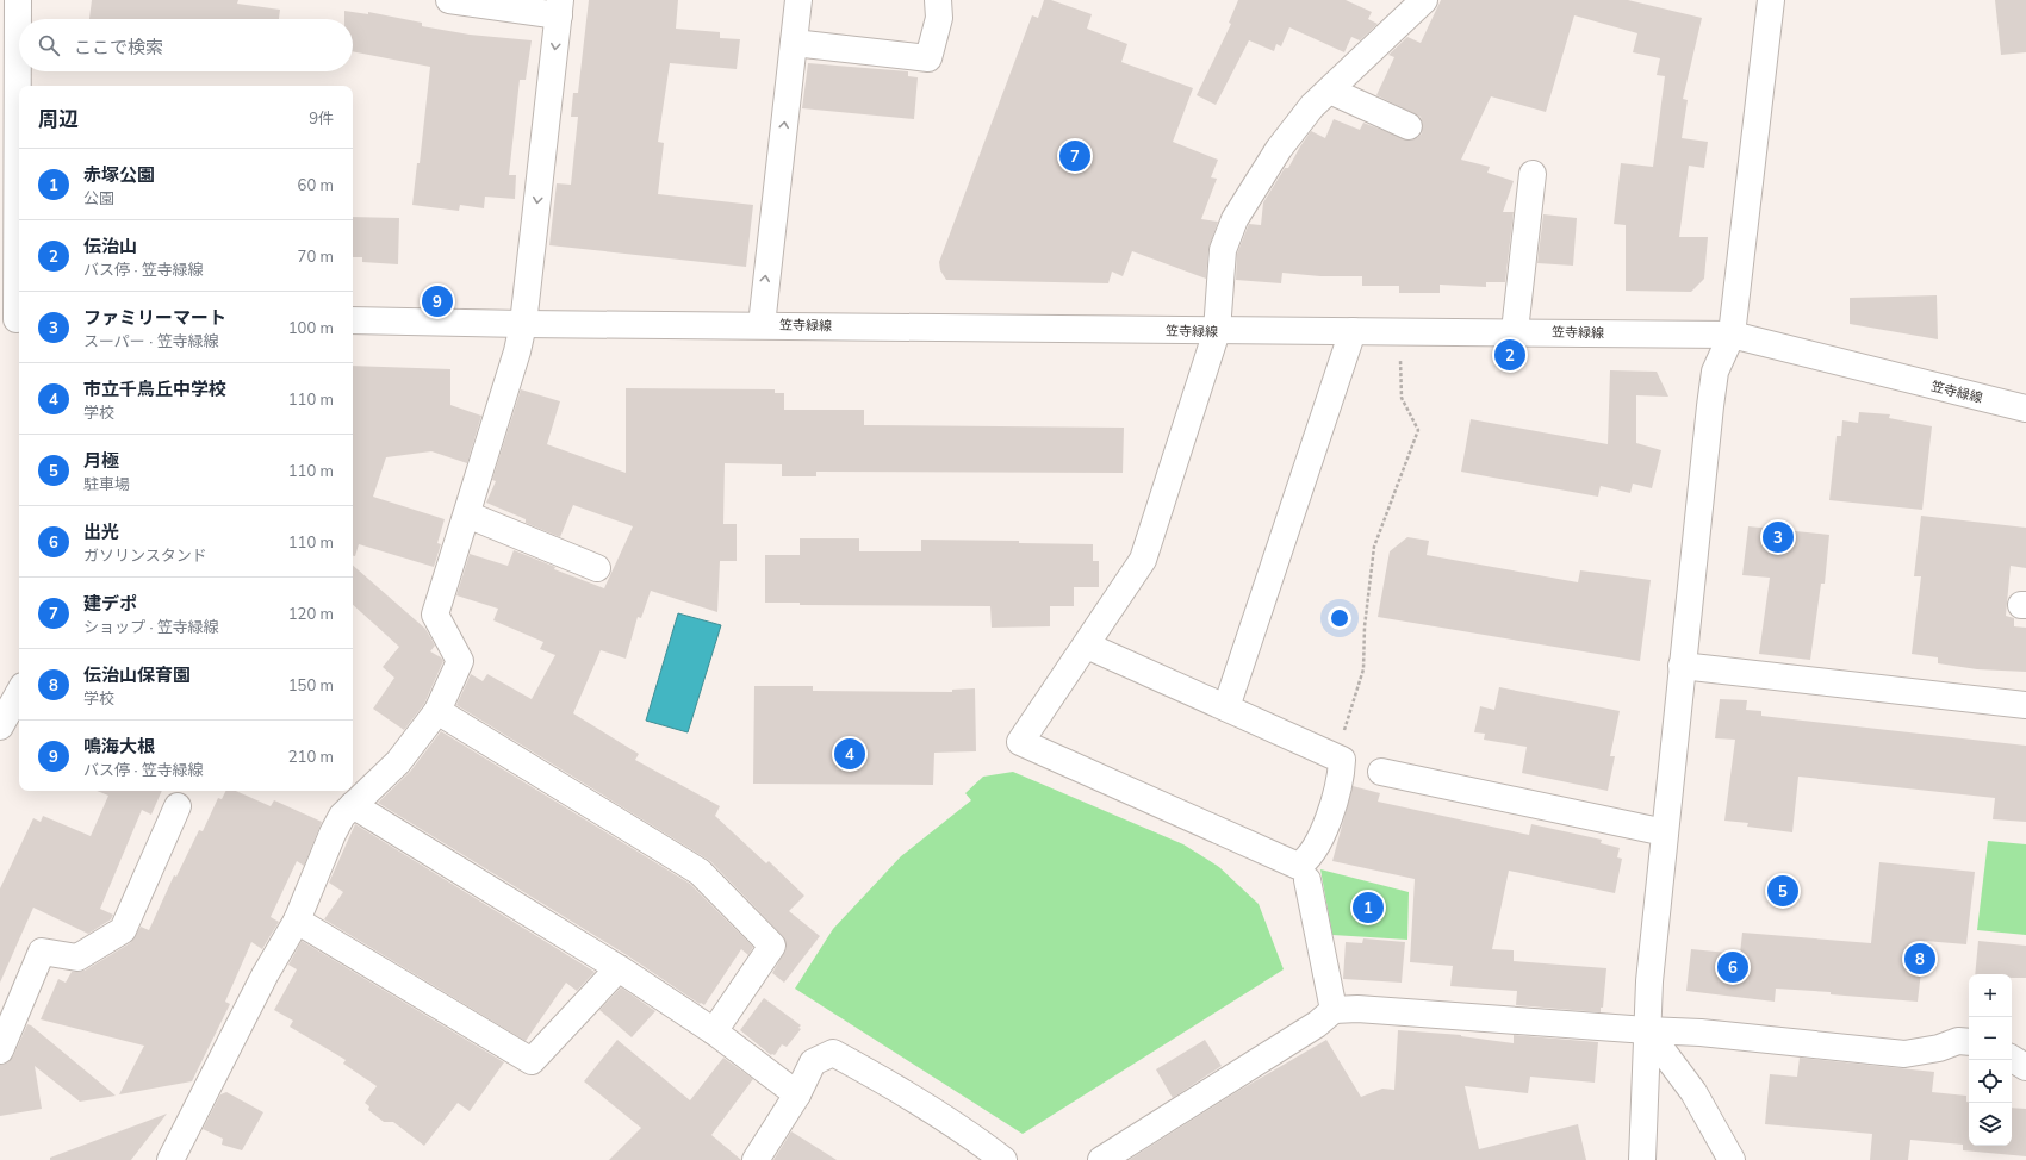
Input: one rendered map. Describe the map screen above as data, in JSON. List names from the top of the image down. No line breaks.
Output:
{"streets":{"street":["笠寺緑線"]},"page":{"search":"ここで検索","heading":["周辺","9件"],"pins":["7","9","2","3","4","5","1","8","6"],"list":[{"mark":"1","name":"赤塚公園","note":"公園","value":"60 m"},{"mark":"2","name":"伝治山","note":"バス停 · 笠寺緑線","value":"70 m"},{"mark":"3","name":"ファミリーマート","note":"スーパー · 笠寺緑線","value":"100 m"},{"mark":"4","name":"市立千鳥丘中学校","note":"学校","value":"110 m"},{"mark":"5","name":"月極","note":"駐車場","value":"110 m"},{"mark":"6","name":"出光","note":"ガソリンスタンド","value":"110 m"},{"mark":"7","name":"建デポ","note":"ショップ · 笠寺緑線","value":"120 m"},{"mark":"8","name":"伝治山保育園","note":"学校","value":"150 m"},{"mark":"9","name":"鳴海大根","note":"バス停 · 笠寺緑線","value":"210 m"}],"map_buttons":["+","−"]}}
